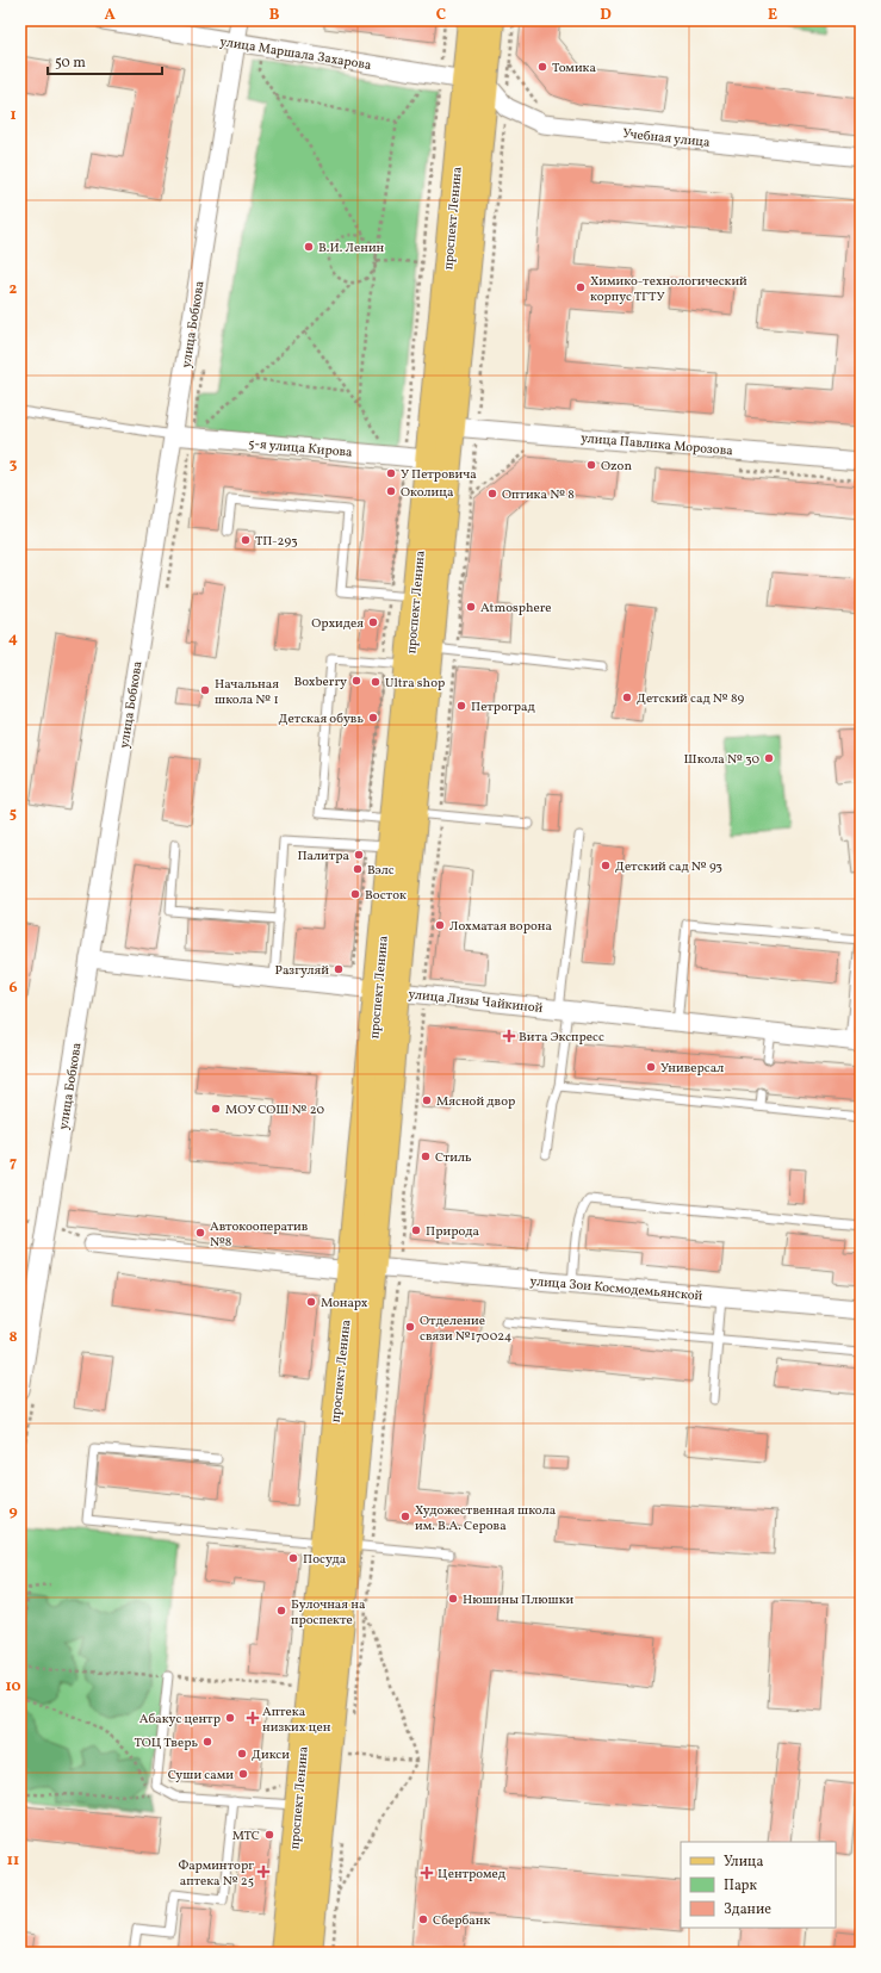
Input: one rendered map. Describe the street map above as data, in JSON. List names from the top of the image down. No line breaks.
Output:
{"streets":{"main road":["проспект Ленина"],"street":["улица Маршала Захарова","Учебная улица","улица Бобкова","улица Павлика Морозова","5-я улица Кирова","улица Лизы Чайкиной","улица Зои Космодемьянской"]},"crossings":[["улица Маршала Захарова","Учебная улица"],["улица Маршала Захарова","проспект Ленина"],["улица Маршала Захарова","улица Бобкова"],["Учебная улица","проспект Ленина"],["проспект Ленина","улица Павлика Морозова"],["проспект Ленина","5-я улица Кирова"],["проспект Ленина","улица Лизы Чайкиной"],["проспект Ленина","улица Зои Космодемьянской"],["улица Бобкова","5-я улица Кирова"],["улица Бобкова","улица Лизы Чайкиной"]],"places":{"other":["Томика","В.И. Ленин","Химико-технологический корпус ТГТУ","Ozon","У Петровича","Околица","Оптика № 8","ТП-293","Atmosphere","Орхидея","Boxberry","Ultra shop","Начальная школа № 1","Детский сад № 89","Петроград","Детская обувь","Школа № 30","Палитра","Детский сад № 93","Вэлс","Восток","Лохматая ворона","Разгуляй","Универсал","Мясной двор","МОУ СОШ № 20","Стиль","Природа","Автокооператив №8","Монарх","Отделение связи №170024","Художественная школа им. В.А. Серова","Посуда","Нюшины Плюшки","Булочная на проспекте","Абакус центр","ТОЦ Тверь","Дикси","Суши сами","МТС","Сбербанк"],"health":["Вита Экспресс","Аптека низких цен","Фарминторг аптека № 25","Центромед"]},"legend":["Улица","Парк","Здание"],"scale_bar":"50 m","grid":{"columns":["A","B","C","D","E"],"rows":["1","2","3","4","5","6","7","8","9","10","11"]}}
